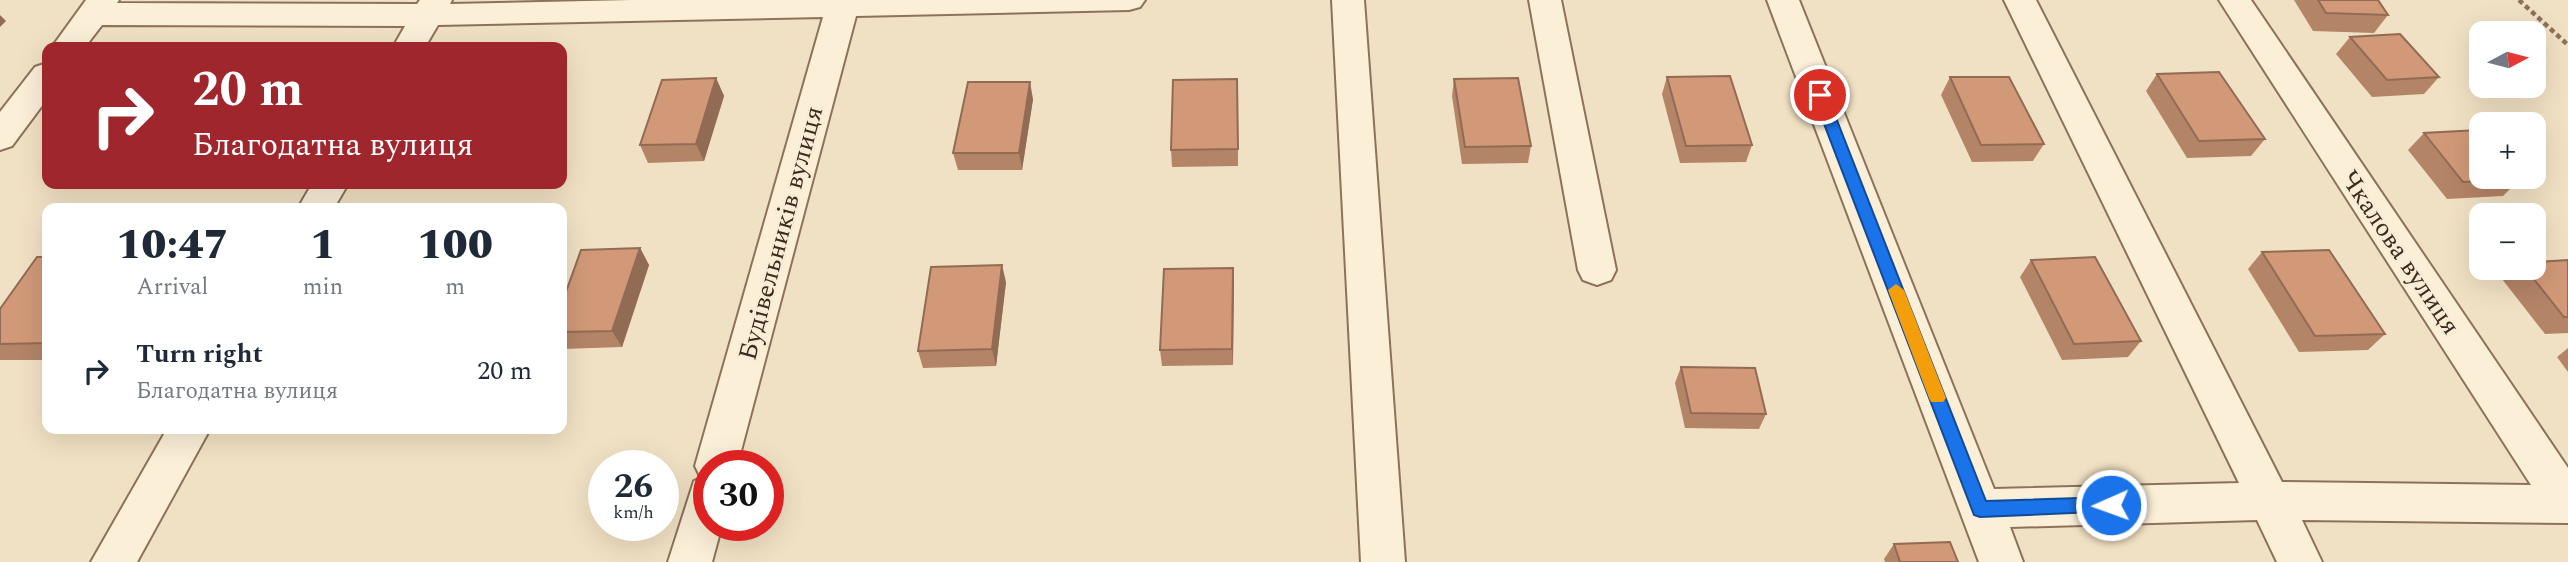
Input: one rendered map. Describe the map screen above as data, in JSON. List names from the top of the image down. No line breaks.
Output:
{"streets":{"street":["Будівельників вулиця","Чкалова вулиця"]},"north":"right","page":{"map_buttons":["+","−"],"turn":["20 m","Благодатна вулиця"],"eta":["10:47","Arrival","1","min","100","m"],"list":[{"name":"Turn right","note":"Благодатна вулиця","value":"20 m"}],"speed":"26 km/h","limit":"30"}}
